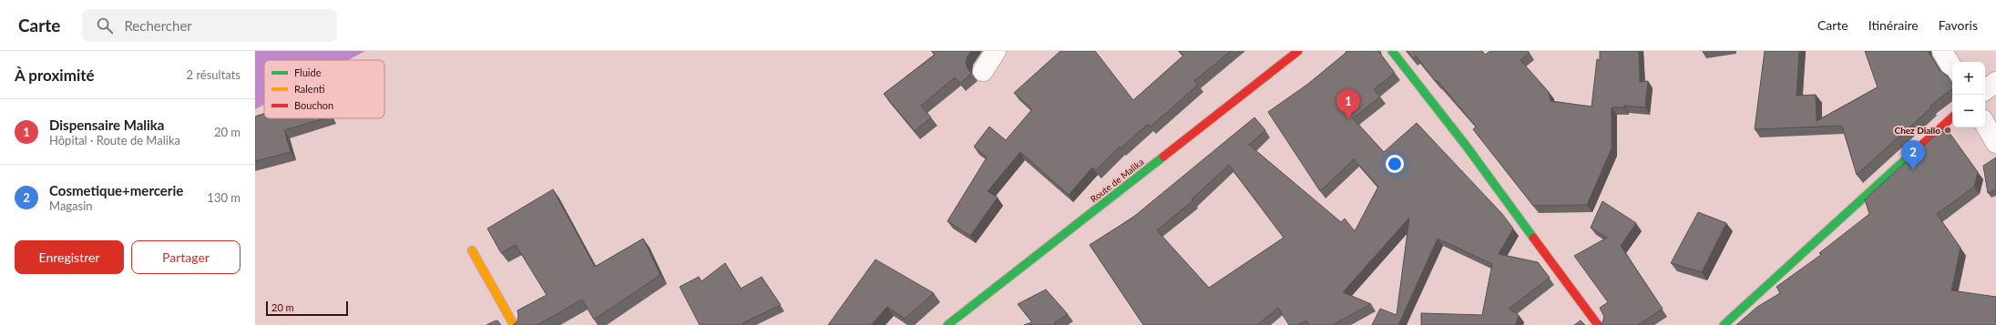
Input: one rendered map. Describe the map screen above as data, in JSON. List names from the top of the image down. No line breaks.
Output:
{"streets":{"street":["Route de Malika"]},"places":["Chez Diallo"],"legend":["Fluide","Ralenti","Bouchon"],"scale_bar":"20 m","page":{"header":"Carte","search":"Rechercher","nav":["Carte","Itinéraire","Favoris"],"heading":["À proximité","2 résultats"],"map_buttons":["+","−"],"pins":["1","2"],"list":[{"mark":"1","name":"Dispensaire Malika","note":"Hôpital · Route de Malika","value":"20 m"},{"mark":"2","name":"Cosmetique+mercerie","note":"Magasin","value":"130 m"}],"buttons":["Enregistrer","Partager"],"scale":"20 m"}}
